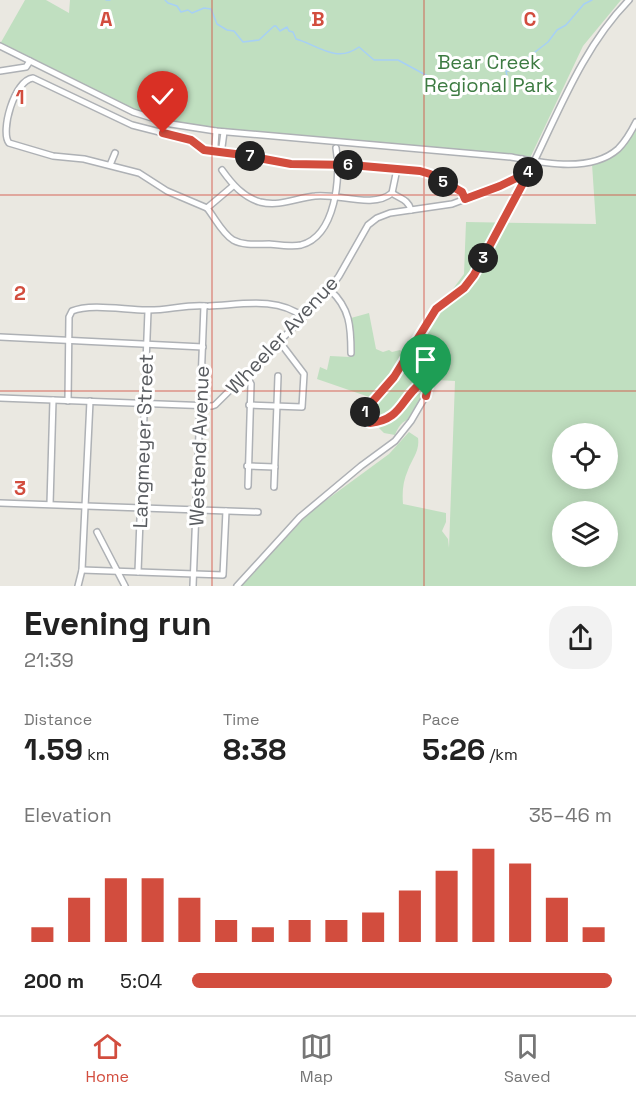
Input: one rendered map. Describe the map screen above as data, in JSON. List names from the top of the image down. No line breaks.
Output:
{"streets":{"street":["Wheeler Avenue","Langmeyer Street","Westend Avenue"]},"crossings":[["Wheeler Avenue","Langmeyer Street"],["Wheeler Avenue","Westend Avenue"]],"parks":["Bear Creek Regional Park"],"page":{"pins":["7","6","4","5","3","1"],"heading":["Evening run","21:39"],"stats":[["Distance","1.59 km"],["Time","8:38"],["Pace","5:26 /km"]],"chart":["Elevation","35–46 m"],"list":[{"name":"200 m","note":"5:04"}],"tabs":["Home","Map","Saved"]},"grid":{"columns":["A","B","C"],"rows":["1","2","3"]}}
